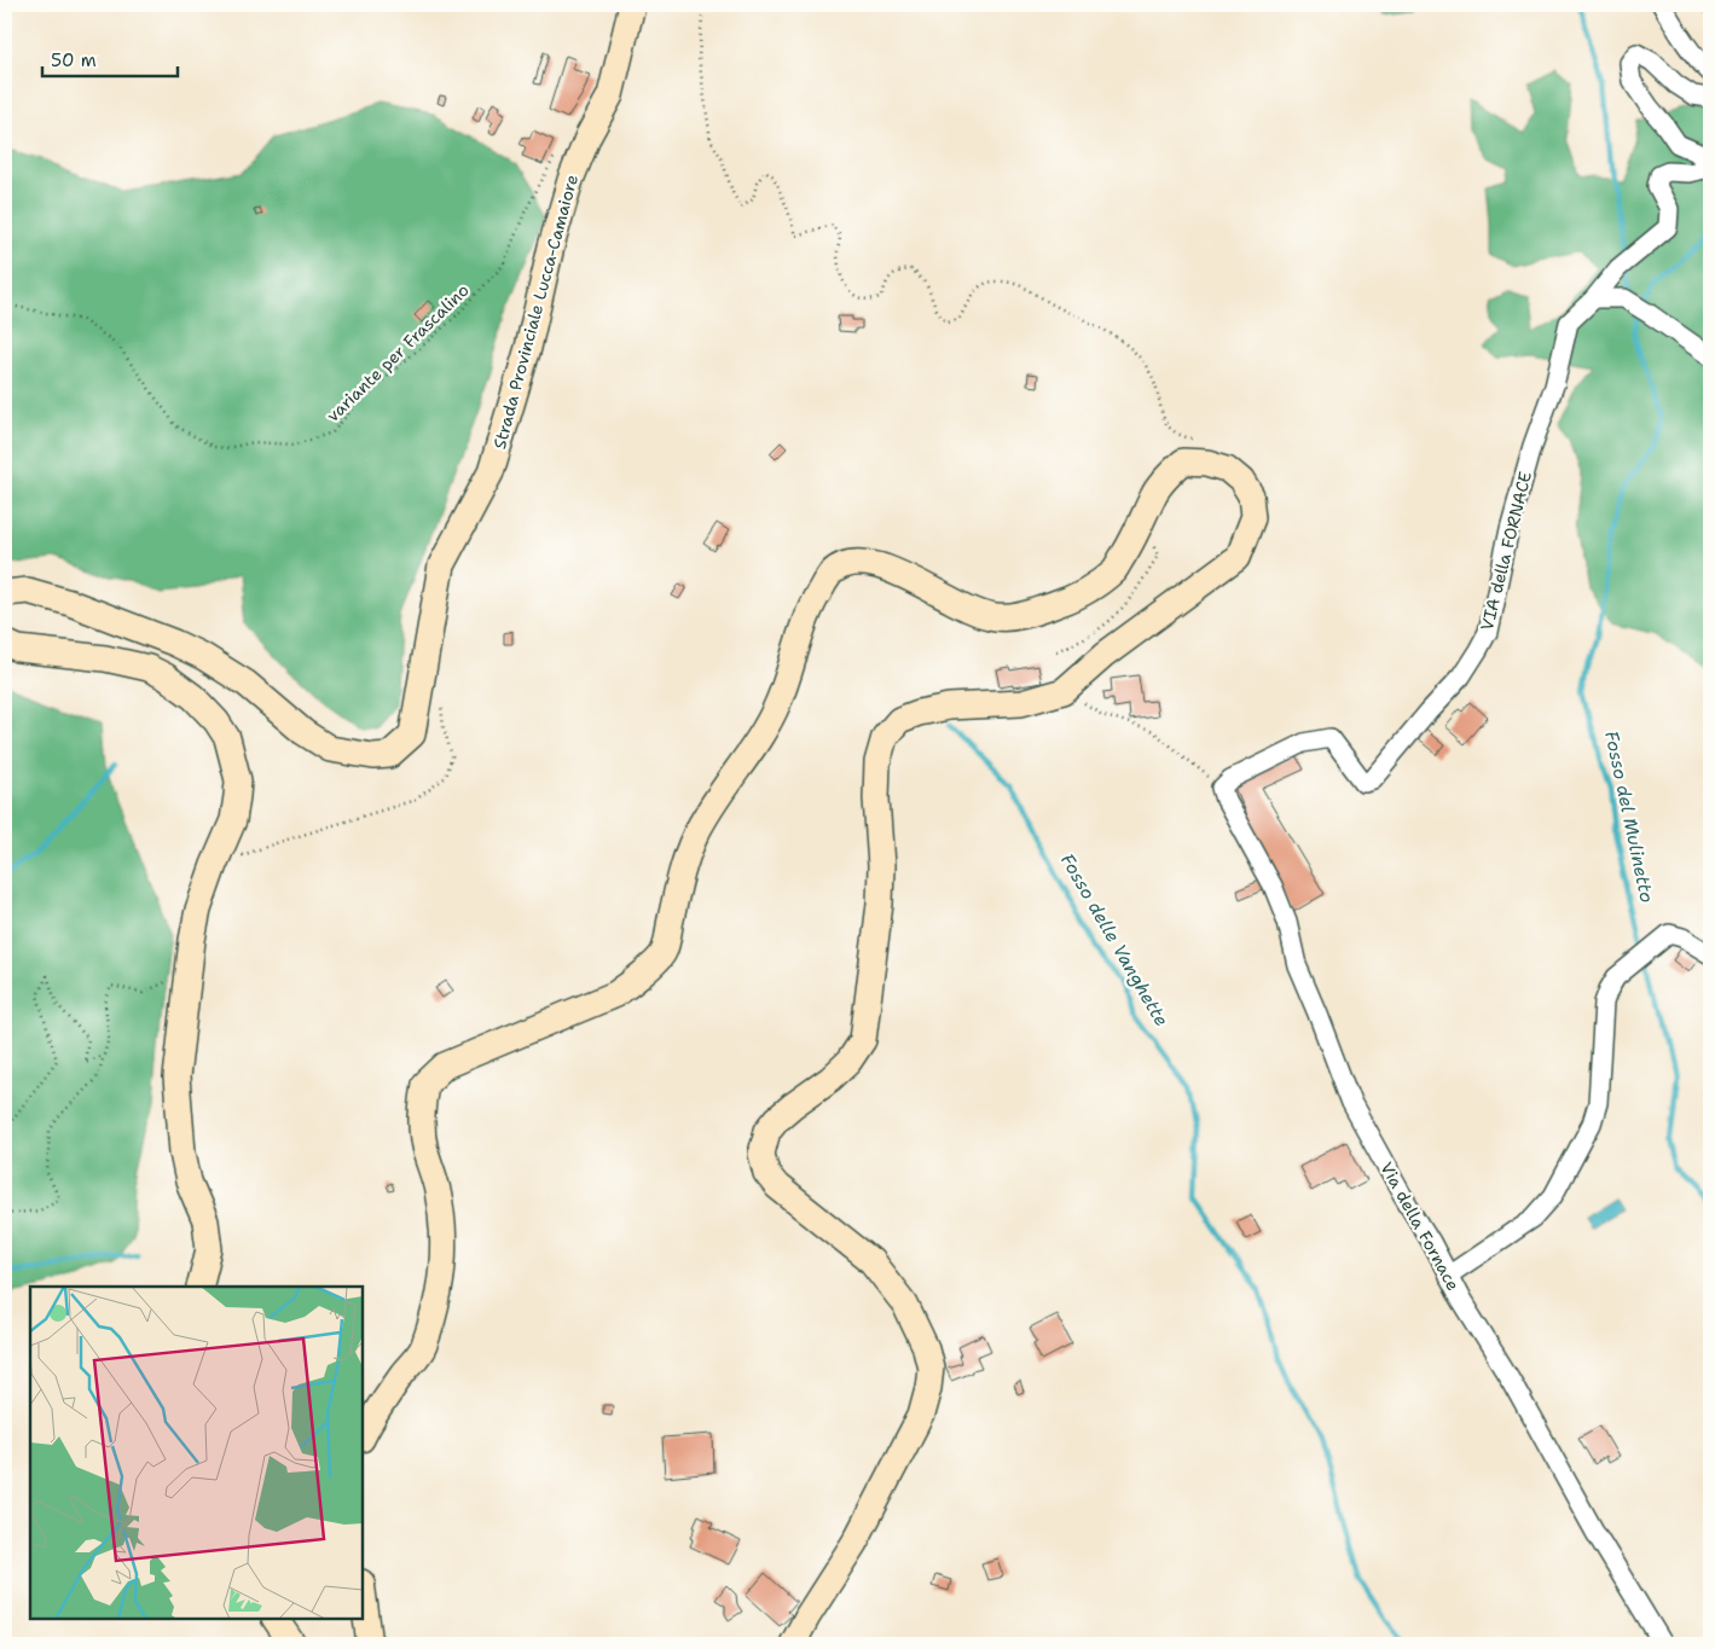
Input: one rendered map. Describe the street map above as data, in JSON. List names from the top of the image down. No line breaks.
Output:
{"streets":{"main road":["Strada Provinciale Lucca-Camaiore"],"street":["VIA della FORNACE","Via della Fornace"],"path":["variante per Frascalino"]},"crossings":[["VIA della FORNACE","Via della Fornace"]],"water":["Fosso del Mulinetto","Fosso delle Vanghette"],"scale_bar":"50 m"}
